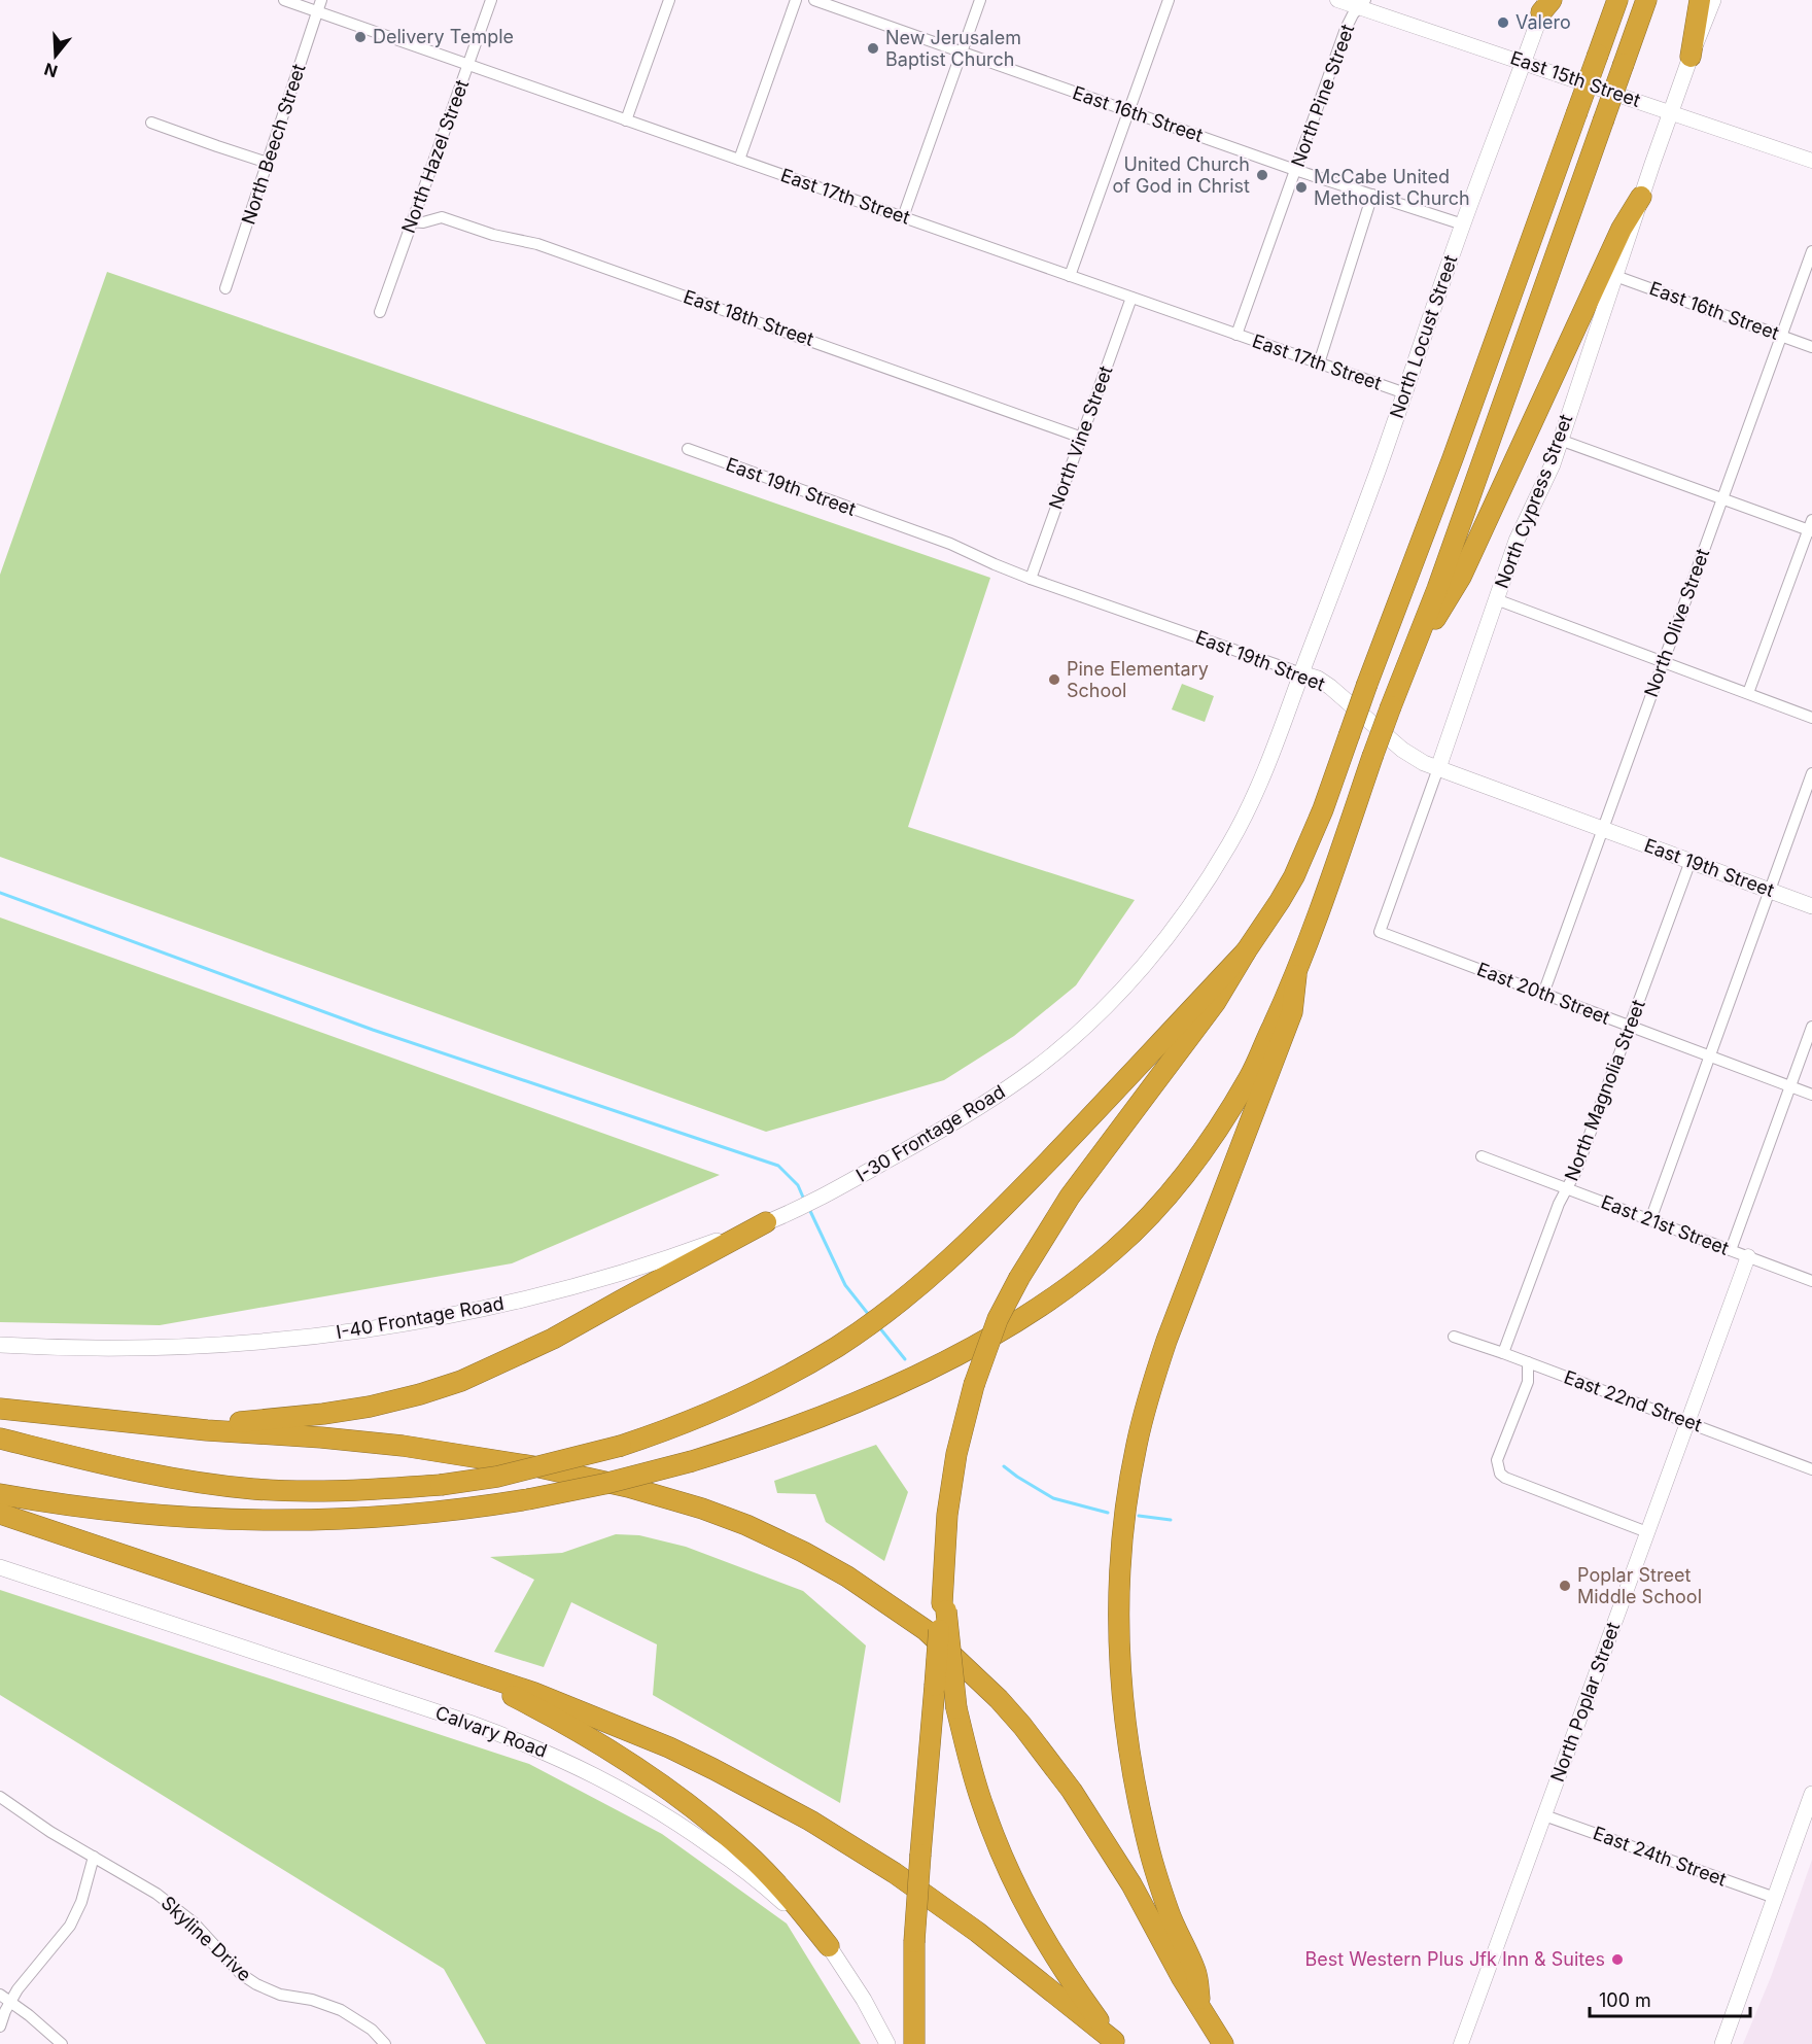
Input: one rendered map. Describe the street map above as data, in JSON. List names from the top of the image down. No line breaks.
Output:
{"streets":{"main road":["North Locust Street","East 19th Street","North Cypress Street","I-30 Frontage Road","I-40 Frontage Road","Calvary Road"],"street":["East 15th Street","North Pine Street","East 16th Street","North Beech Street","North Hazel Street","East 17th Street","East 18th Street","North Vine Street","North Olive Street","East 20th Street","North Magnolia Street","East 21st Street","East 22nd Street","North Poplar Street","East 24th Street","Skyline Drive"]},"crossings":[["East 15th Street","North Pine Street"],["East 15th Street","North Locust Street"],["East 15th Street","North Cypress Street"],["North Pine Street","East 16th Street"],["North Pine Street","East 17th Street"],["East 16th Street","North Locust Street"],["East 16th Street","North Cypress Street"],["East 16th Street","North Olive Street"],["North Beech Street","East 17th Street"],["North Hazel Street","East 17th Street"],["North Hazel Street","East 18th Street"],["East 17th Street","North Locust Street"],["East 17th Street","North Vine Street"],["East 18th Street","North Vine Street"],["North Locust Street","East 19th Street"],["North Locust Street","I-30 Frontage Road"],["North Vine Street","East 19th Street"],["East 19th Street","North Cypress Street"],["East 19th Street","North Olive Street"],["East 19th Street","North Magnolia Street"],["East 19th Street","I-30 Frontage Road"],["North Cypress Street","East 20th Street"],["North Olive Street","East 20th Street"],["East 20th Street","North Magnolia Street"],["North Magnolia Street","East 21st Street"],["North Magnolia Street","East 22nd Street"],["I-30 Frontage Road","I-40 Frontage Road"],["East 21st Street","North Poplar Street"],["East 22nd Street","North Poplar Street"],["North Poplar Street","East 24th Street"]],"places":["Valero","Delivery Temple","New Jerusalem Baptist Church","United Church of God in Christ","McCabe United Methodist Church","Pine Elementary School","Poplar Street Middle School","Best Western Plus Jfk Inn & Suites"],"scale_bar":"100 m","north":"bottom"}
